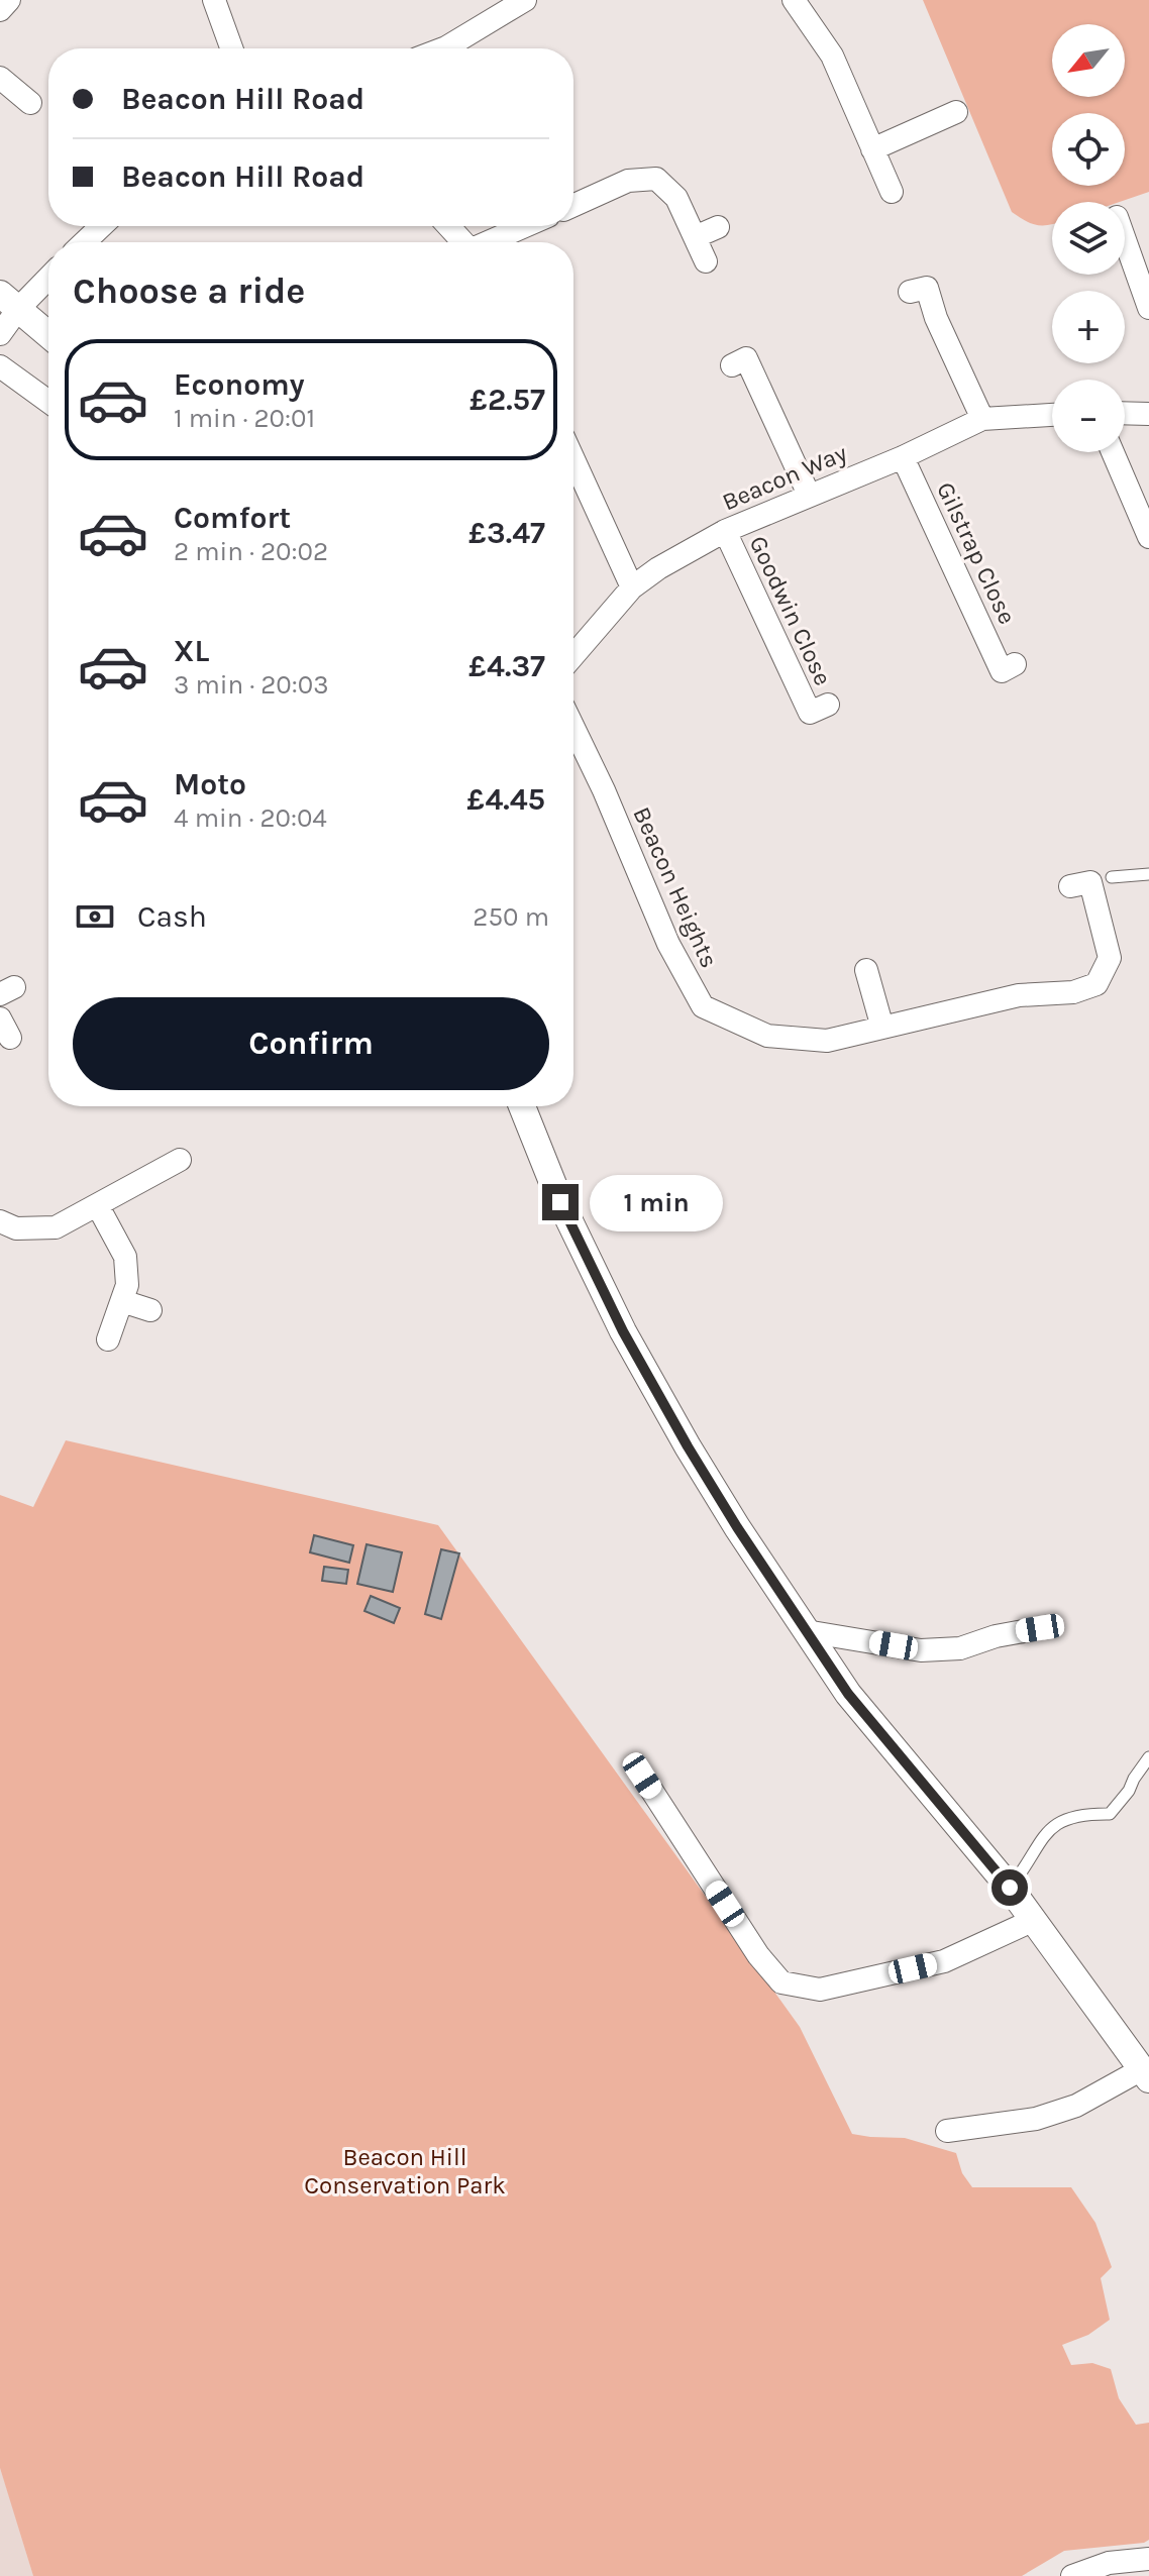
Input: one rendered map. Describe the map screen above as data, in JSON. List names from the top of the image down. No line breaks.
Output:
{"streets":{"street":["Beacon Way","Gilstrap Close","Goodwin Close","Beacon Heights"]},"crossings":[["Beacon Way","Gilstrap Close"],["Beacon Way","Goodwin Close"]],"parks":["Beacon Hill Conservation Park"],"north":"bottom left","page":{"map_buttons":["+","−"],"banner":["Beacon Hill Road","Beacon Hill Road"],"heading":"Choose a ride","list":[{"name":"Economy","note":"1 min · 20:01","value":"£2.57"},{"name":"Comfort","note":"2 min · 20:02","value":"£3.47"},{"name":"XL","note":"3 min · 20:03","value":"£4.37"},{"name":"Moto","note":"4 min · 20:04","value":"£4.45"}],"pay":["Cash","250 m"],"buttons":"Confirm","bubble":"1 min"}}
